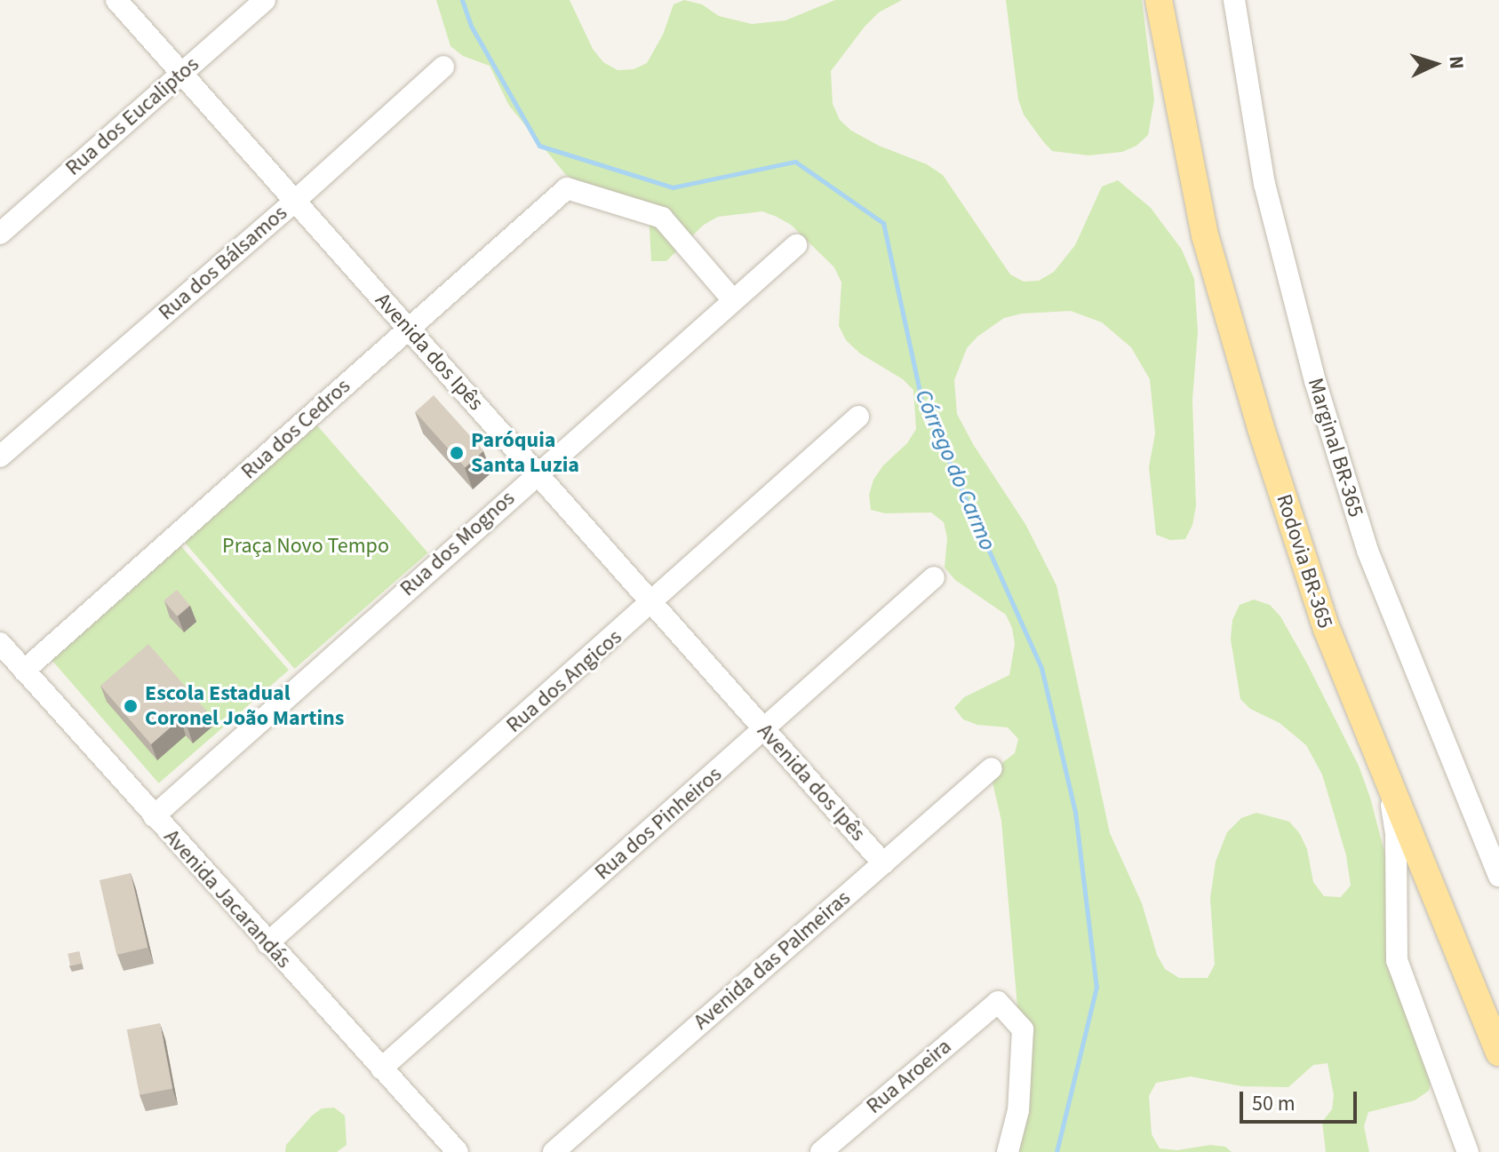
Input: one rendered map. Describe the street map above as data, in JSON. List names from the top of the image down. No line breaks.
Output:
{"streets":{"main road":["Rodovia BR-365"],"street":["Rua dos Eucaliptos","Rua dos Bálsamos","Avenida dos Ipês","Rua dos Cedros","Marginal BR-365","Rua dos Mognos","Rua dos Angicos","Rua dos Pinheiros","Avenida Jacarandás","Avenida das Palmeiras","Rua Aroeira"]},"crossings":[["Rua dos Eucaliptos","Avenida dos Ipês"],["Rua dos Bálsamos","Avenida dos Ipês"],["Avenida dos Ipês","Rua dos Cedros"],["Avenida dos Ipês","Rua dos Mognos"],["Avenida dos Ipês","Rua dos Angicos"],["Avenida dos Ipês","Rua dos Pinheiros"],["Avenida dos Ipês","Avenida das Palmeiras"],["Rua dos Cedros","Rua dos Mognos"],["Rua dos Cedros","Avenida Jacarandás"],["Rua dos Mognos","Avenida Jacarandás"],["Rua dos Angicos","Avenida Jacarandás"],["Rua dos Pinheiros","Avenida Jacarandás"]],"water":["Córrego do Carmo"],"parks":["Praça Novo Tempo"],"places":["Paróquia Santa Luzia","Escola Estadual Coronel João Martins"],"scale_bar":"50 m","north":"right"}
